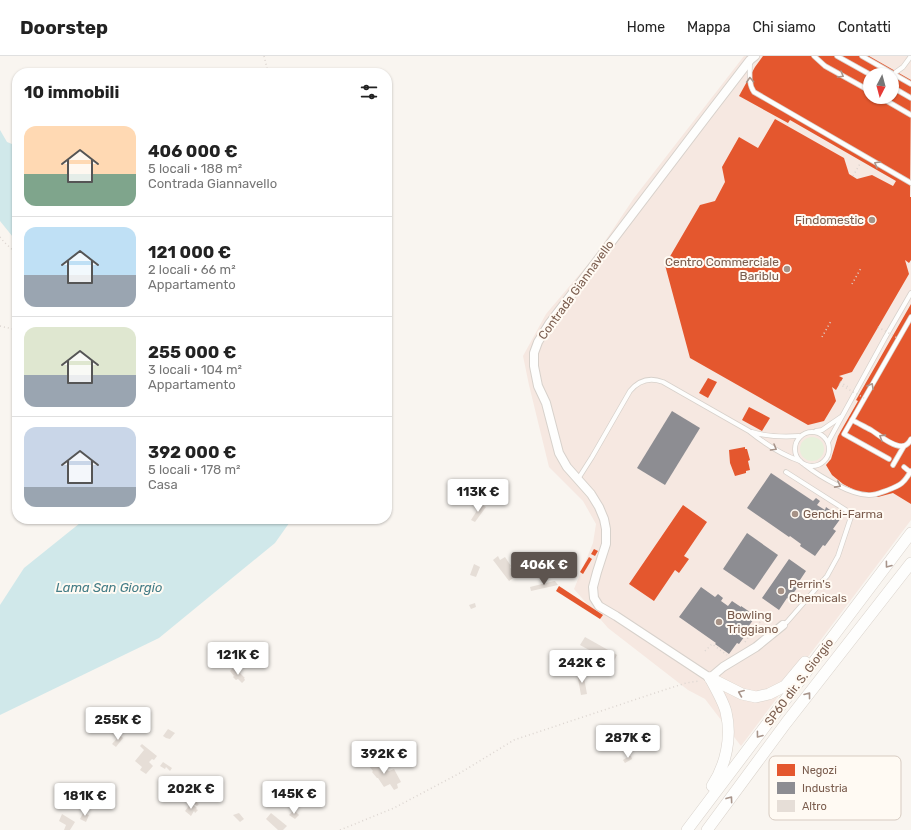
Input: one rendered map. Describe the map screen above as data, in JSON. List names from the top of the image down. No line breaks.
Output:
{"streets":{"main road":["SP60 dir. S. Giorgio"],"street":["Contrada Giannavello"]},"water":["Lama San Giorgio"],"places":["Findomestic","Centro Commerciale Bariblu","Genchi-Farma","Perrin's Chemicals","Bowling Triggiano"],"legend":["Negozi","Industria","Altro"],"north":"bottom","page":{"header":"Doorstep","nav":["Home","Mappa","Chi siamo","Contatti"],"heading":"10 immobili","list":[{"name":"406 000 €","note":"5 locali · 188 m² · Contrada Giannavello"},{"name":"121 000 €","note":"2 locali · 66 m² · Appartamento"},{"name":"255 000 €","note":"3 locali · 104 m² · Appartamento"},{"name":"392 000 €","note":"5 locali · 178 m² · Casa"}],"price":["113K €","406K €","121K €","242K €","255K €","287K €","392K €","202K €","145K €","181K €"]}}
